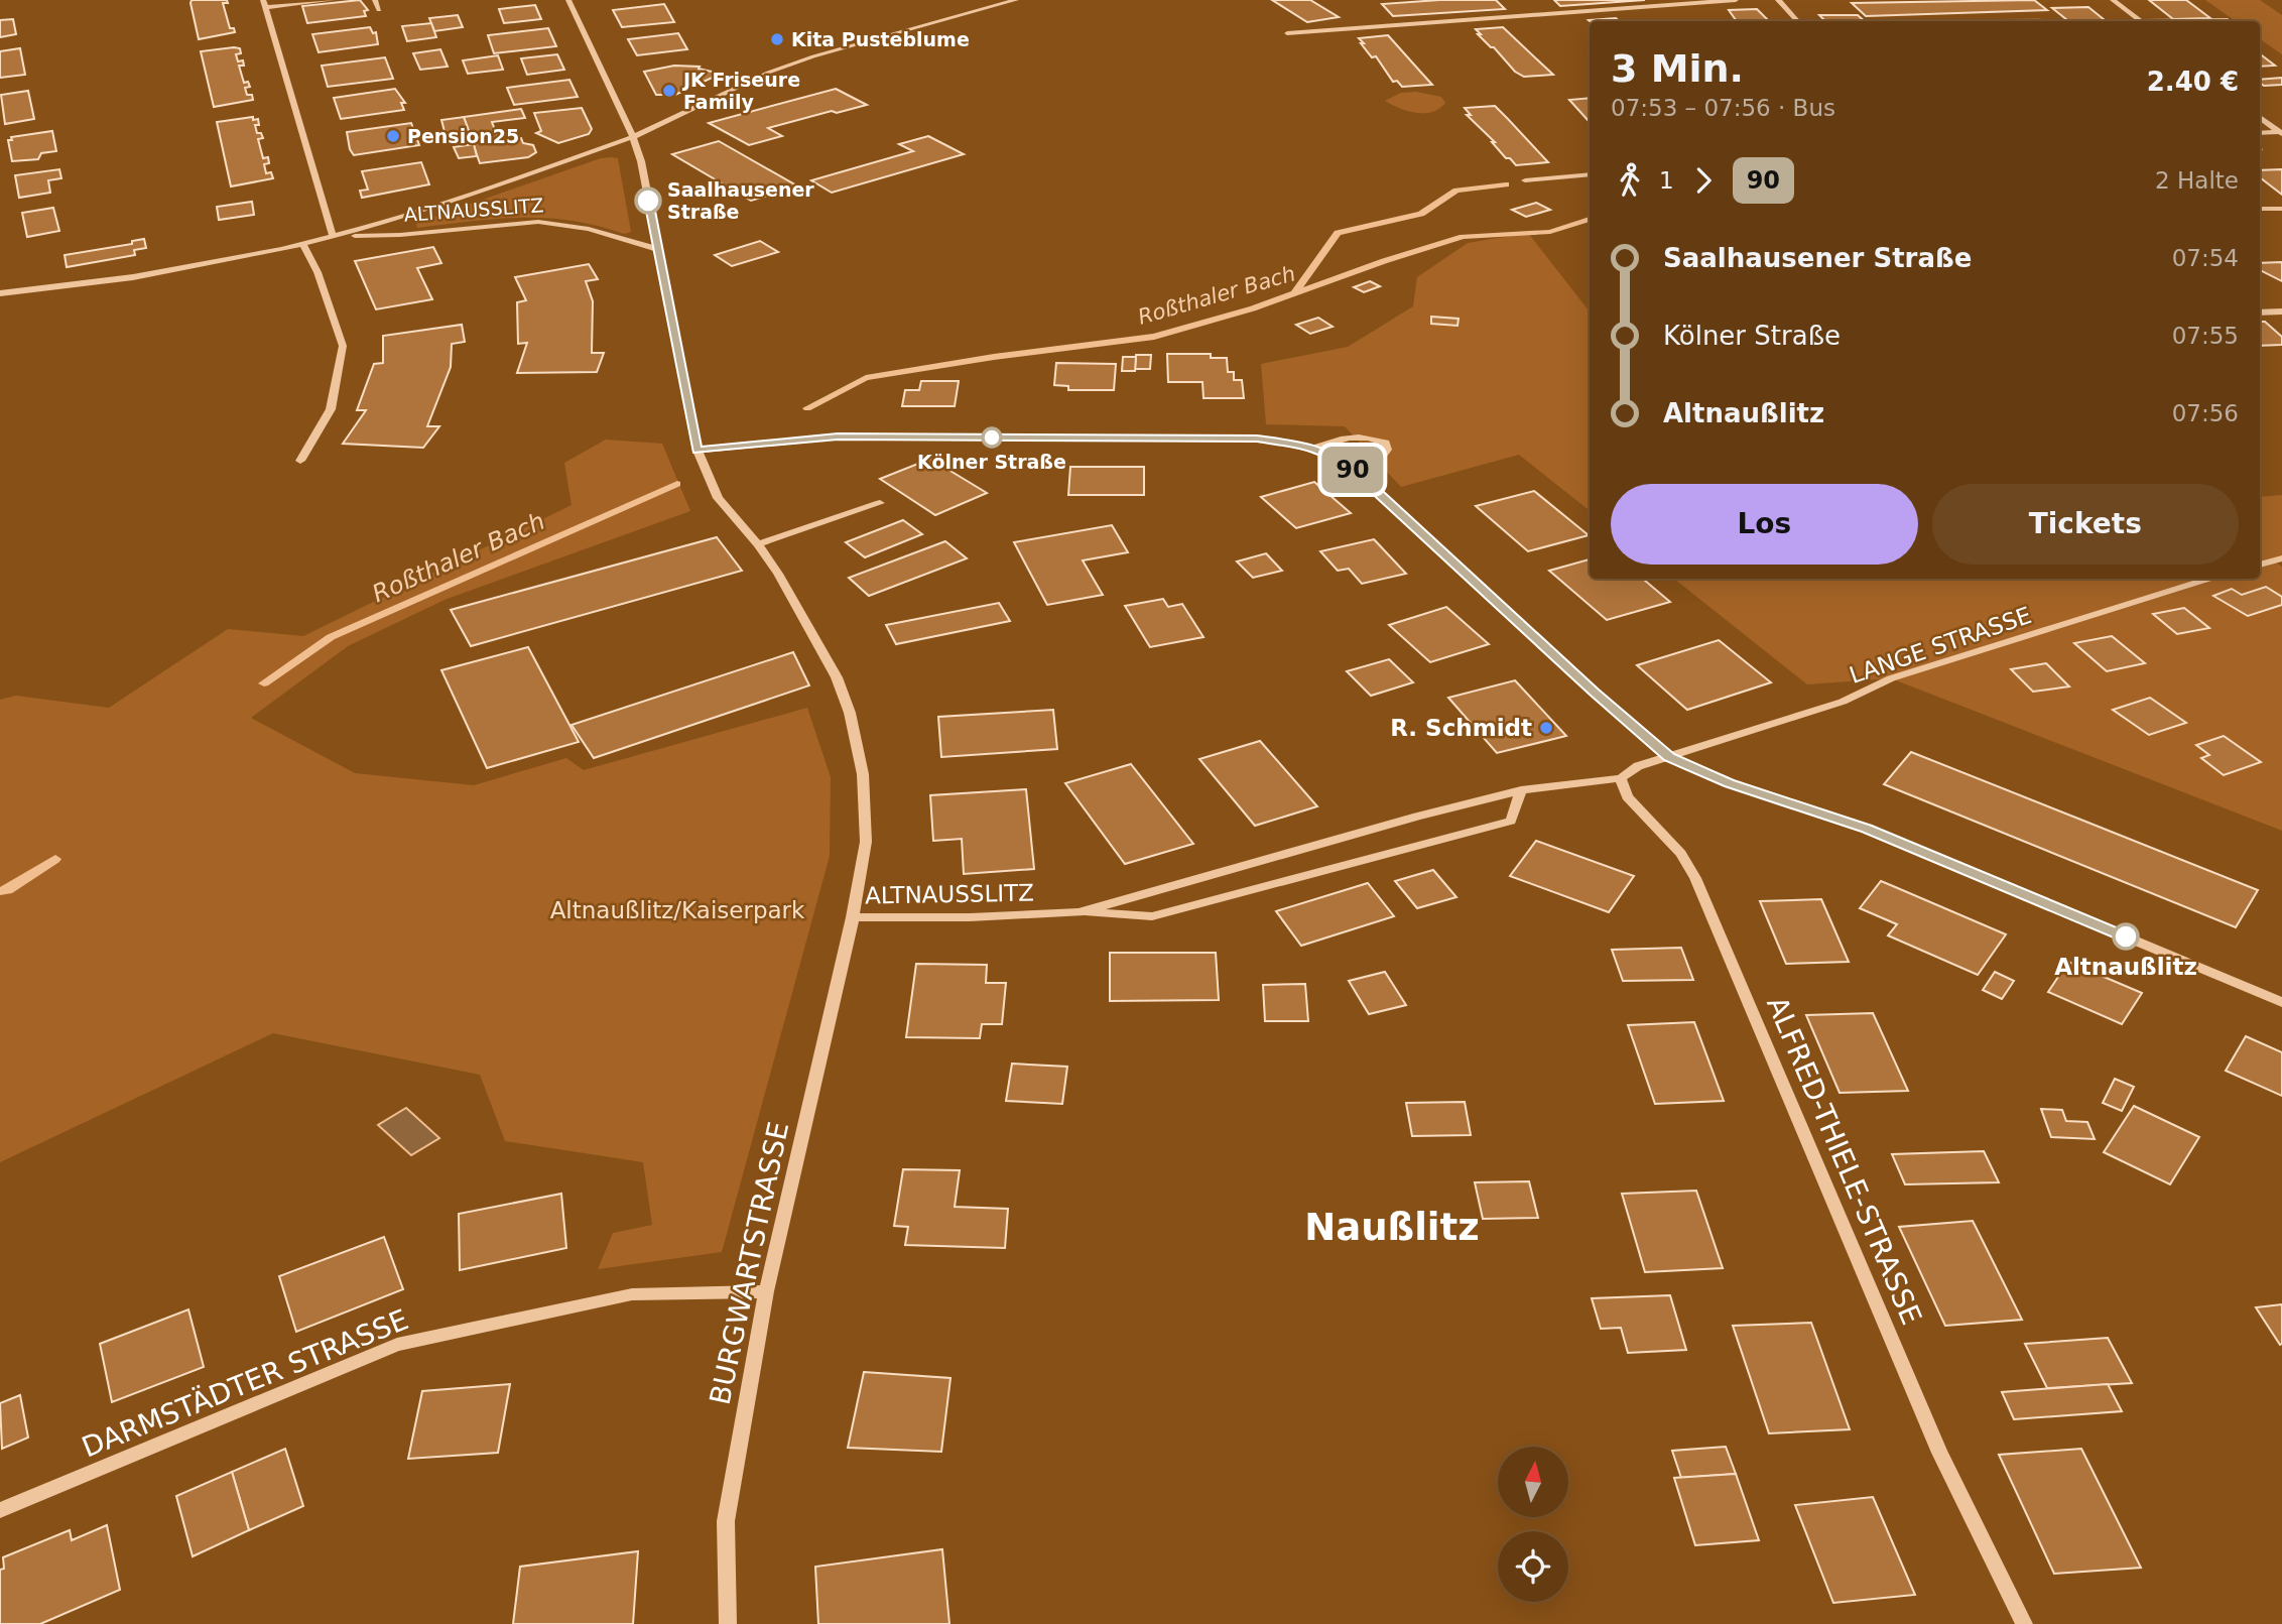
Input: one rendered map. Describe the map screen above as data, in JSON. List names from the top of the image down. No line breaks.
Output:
{"streets":{"street":["ALTNAUSSLITZ","LANGE STRASSE","ALFRED-THIELE-STRASSE","BURGWARTSTRASSE","DARMSTÄDTER STRASSE"]},"crossings":[["ALTNAUSSLITZ","ALFRED-THIELE-STRASSE"],["ALTNAUSSLITZ","BURGWARTSTRASSE"],["BURGWARTSTRASSE","DARMSTÄDTER STRASSE"]],"districts":["Naußlitz"],"water":["Roßthaler Bach"],"parks":["Altnaußlitz/Kaiserpark"],"places":["Kita Pusteblume","JK Friseure Family","Pension25","Saalhausener Straße","Kölner Straße","R. Schmidt","Altnaußlitz"],"lines":["bus line 90"],"north":"top","page":{"on_map":"90","heading":["3 Min.","07:53 – 07:56 · Bus","2.40 €"],"legs":["1","90","2 Halte"],"list":[{"name":"Saalhausener Straße","value":"07:54"},{"name":"Kölner Straße","value":"07:55"},{"name":"Altnaußlitz","value":"07:56"}],"buttons":["Los","Tickets"]}}
